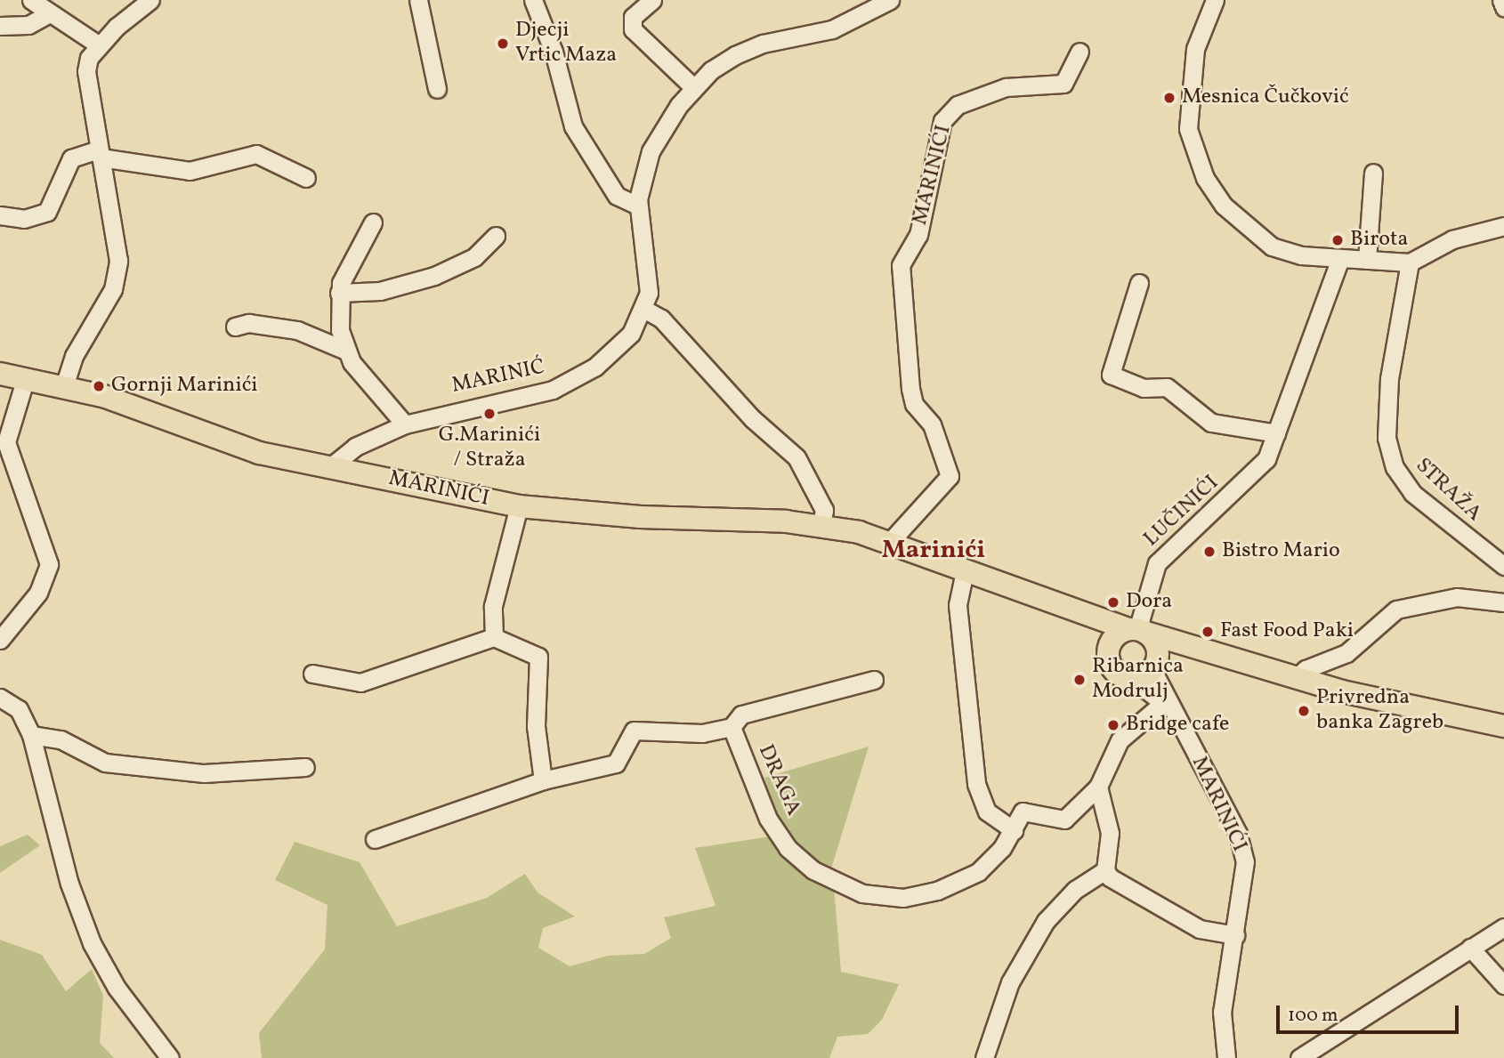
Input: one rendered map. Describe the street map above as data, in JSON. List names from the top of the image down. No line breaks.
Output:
{"streets":{"main road":["MARINIĆI"],"street":["MARINIĆ","STRAŽA","LUČINIĆI","DRAGA"]},"crossings":[["MARINIĆI","MARINIĆ"],["MARINIĆI","LUČINIĆI"]],"districts":["Marinići"],"places":["Djecji Vrtic Maza","Mesnica Čučković","Birota","Gornji Marinići","G.Marinići / Straža","Bistro Mario","Dora","Fast Food Paki","Ribarnica Modrulj","Privredna banka Zagreb","Bridge cafe"],"scale_bar":"100 m"}
